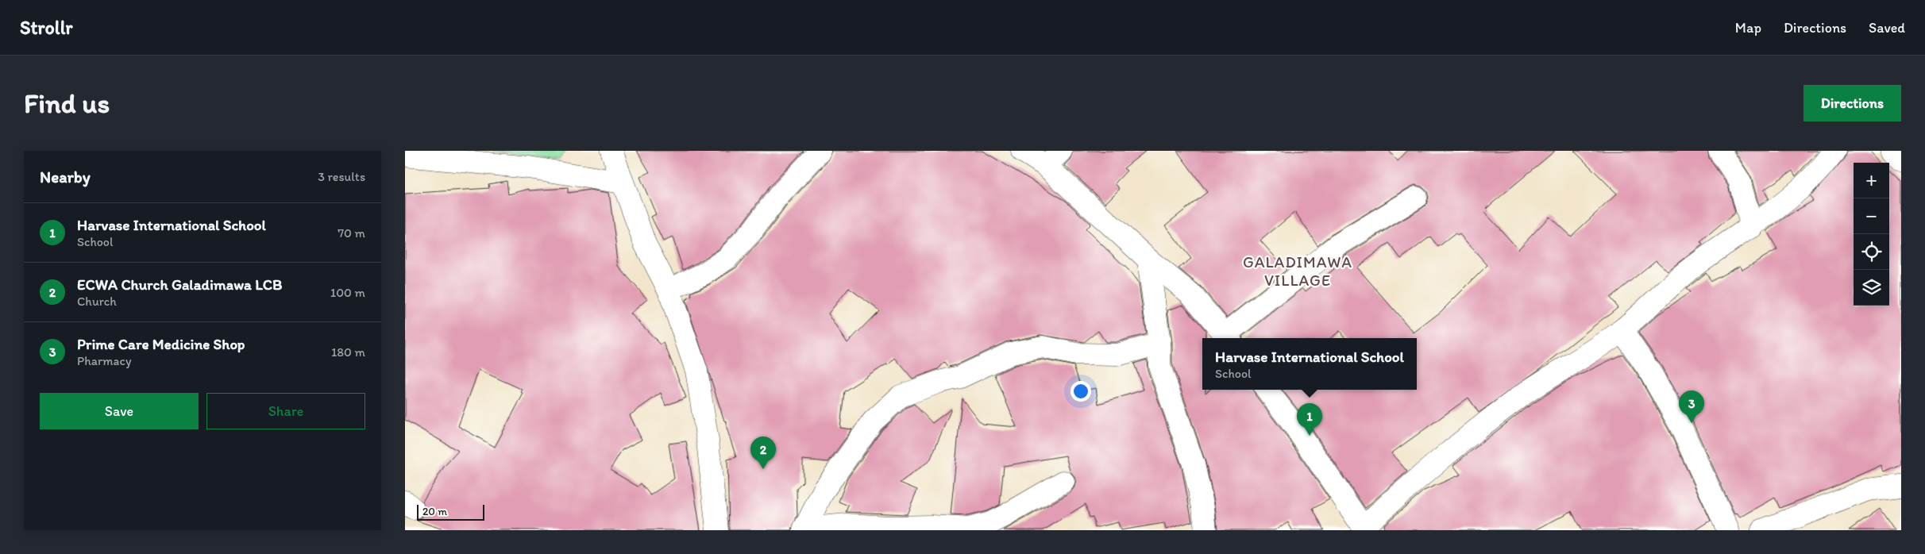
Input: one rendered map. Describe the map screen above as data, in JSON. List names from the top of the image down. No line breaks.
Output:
{"districts":["GALADIMAWA VILLAGE"],"scale_bar":"20 m","page":{"header":"Strollr","nav":["Map","Directions","Saved"],"buttons":["Directions",["Save","Share"]],"title":"Find us","heading":["Nearby","3 results"],"map_buttons":["+","−"],"list":[{"mark":"1","name":"Harvase International School","note":"School","value":"70 m"},{"mark":"2","name":"ECWA Church Galadimawa LCB","note":"Church","value":"100 m"},{"mark":"3","name":"Prime Care Medicine Shop","note":"Pharmacy","value":"180 m"}],"popup":["Harvase International School","School"],"pins":["3","1","2"],"scale":"20 m"}}
